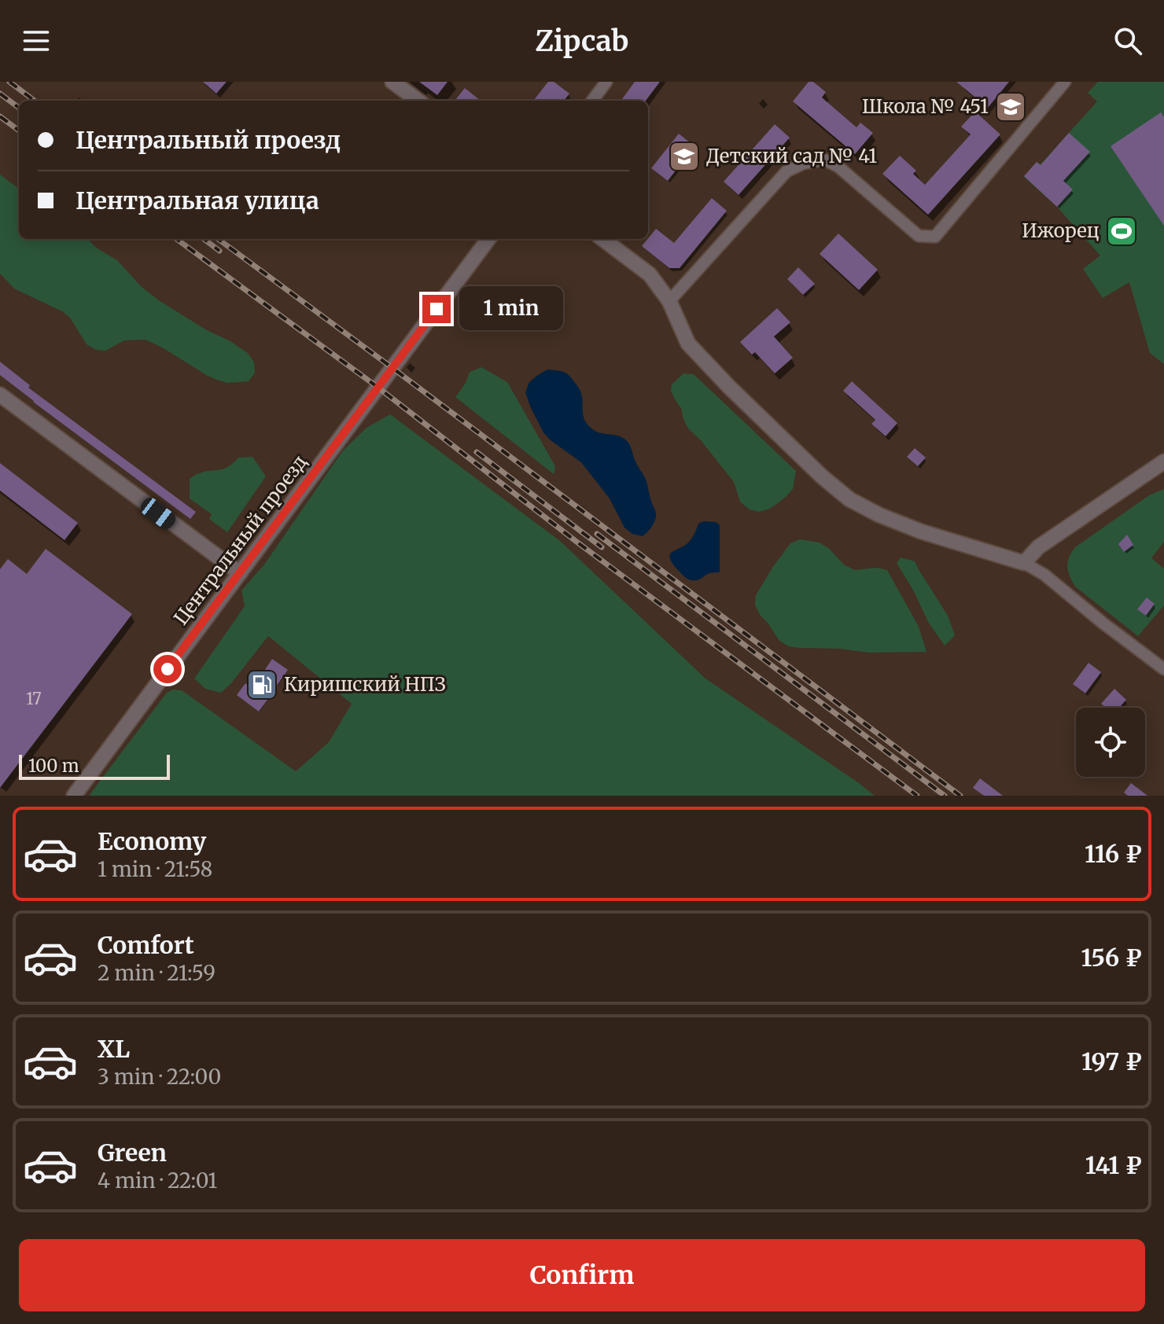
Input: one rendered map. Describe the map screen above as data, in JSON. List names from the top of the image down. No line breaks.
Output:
{"streets":{"street":["Центральный проезд"]},"places":{"school or university":["Школа № 451","Детский сад № 41"],"sports":["Ижорец"],"fuel station":["Киришский НПЗ"]},"house_numbers":["17"],"scale_bar":"100 m","page":{"header":"Zipcab","banner":["Центральный проезд","Центральная улица"],"bubble":"1 min","scale":"100 m","list":[{"name":"Economy","note":"1 min · 21:58","value":"116 ₽"},{"name":"Comfort","note":"2 min · 21:59","value":"156 ₽"},{"name":"XL","note":"3 min · 22:00","value":"197 ₽"},{"name":"Green","note":"4 min · 22:01","value":"141 ₽"}],"buttons":"Confirm"}}
